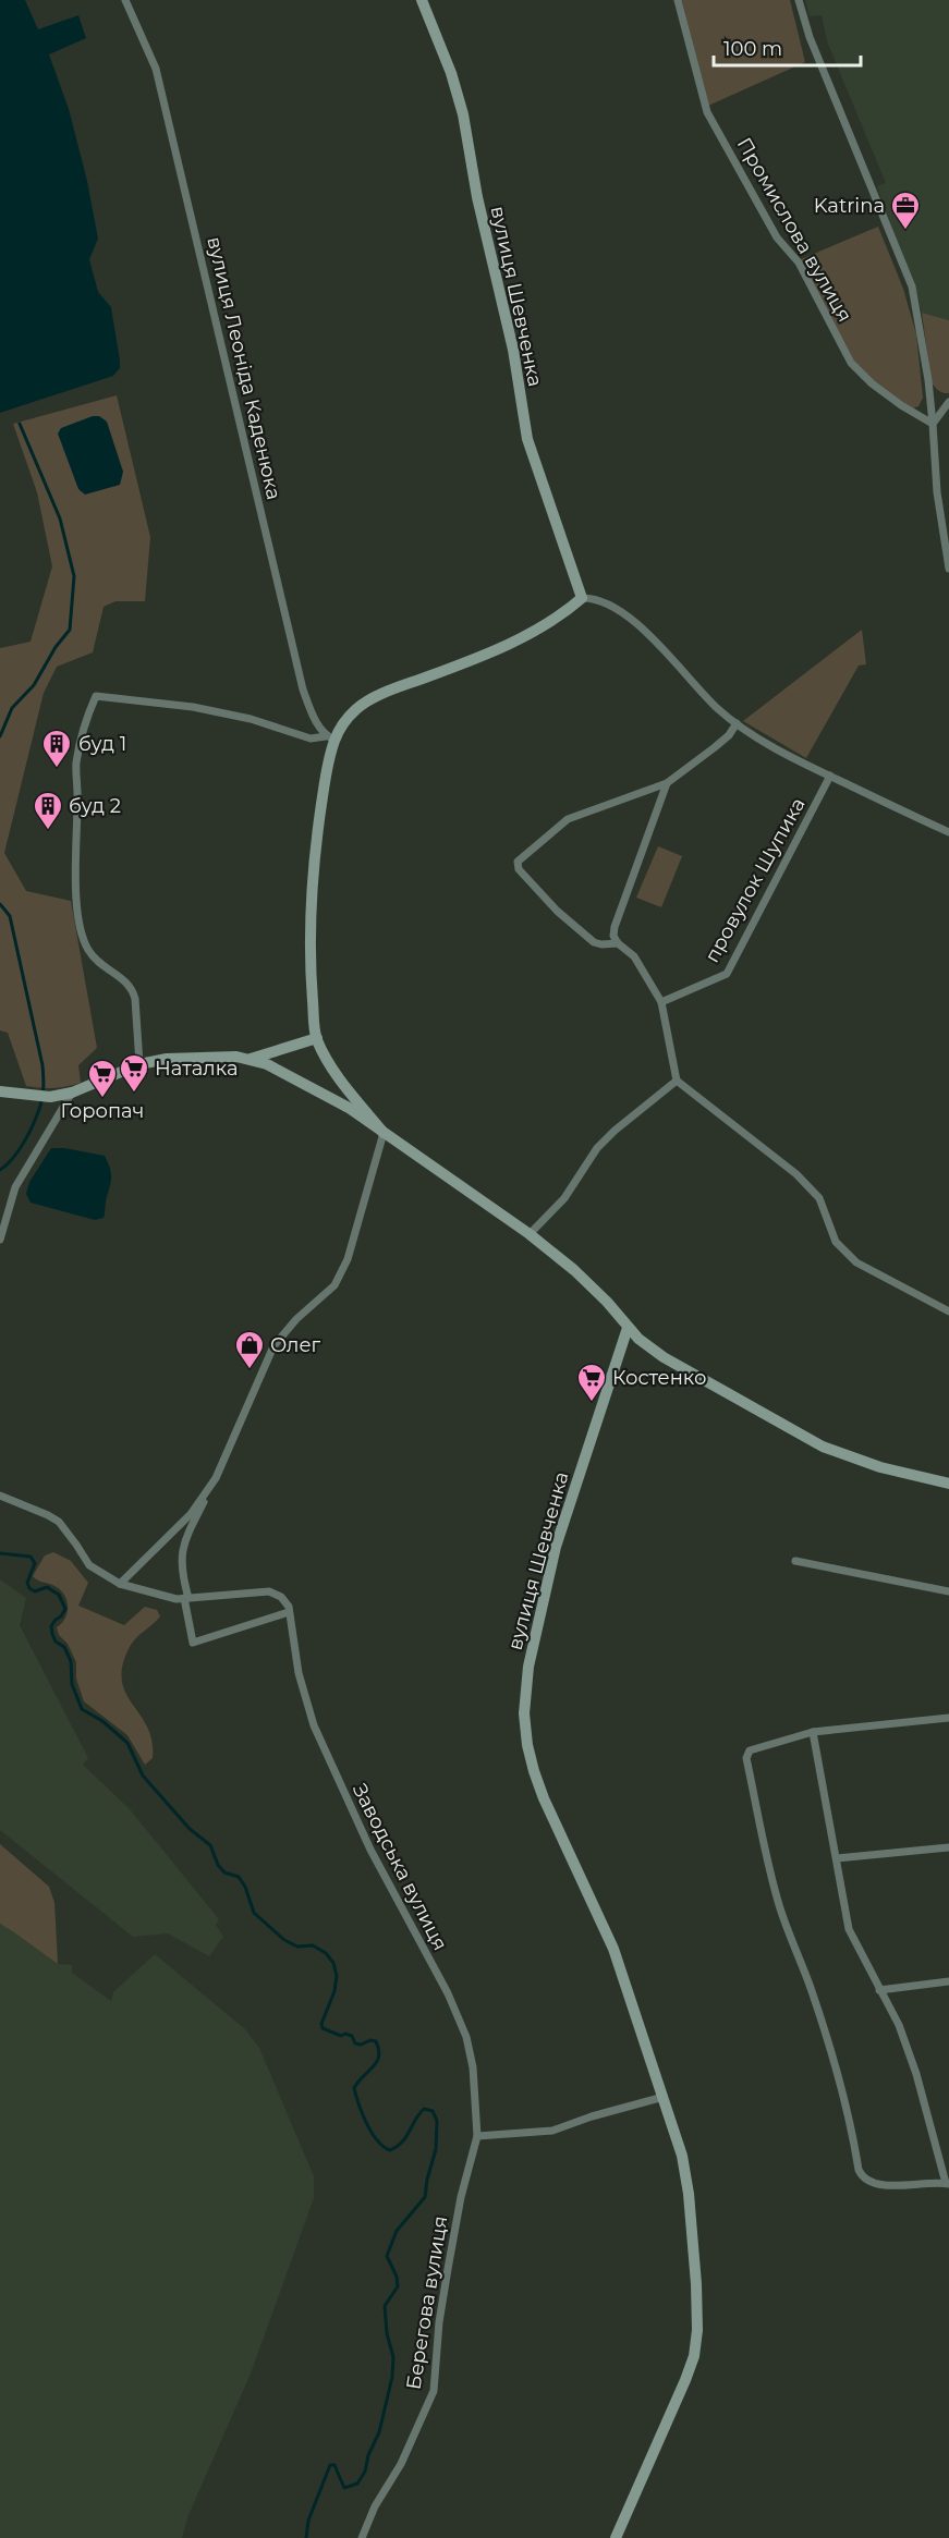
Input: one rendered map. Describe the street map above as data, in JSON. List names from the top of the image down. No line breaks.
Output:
{"streets":{"street":["Промислова вулиця","вулиця Шевченка","вулиця Леоніда Каденюка","провулок Шупика","Заводська вулиця","Берегова вулиця"]},"crossings":[["Заводська вулиця","Берегова вулиця"]],"places":{"office":["Katrina"],"building":["буд 1","буд 2"],"supermarket":["Наталка","Горопач","Костенко"],"shop":["Олег"]},"scale_bar":"100 m"}
